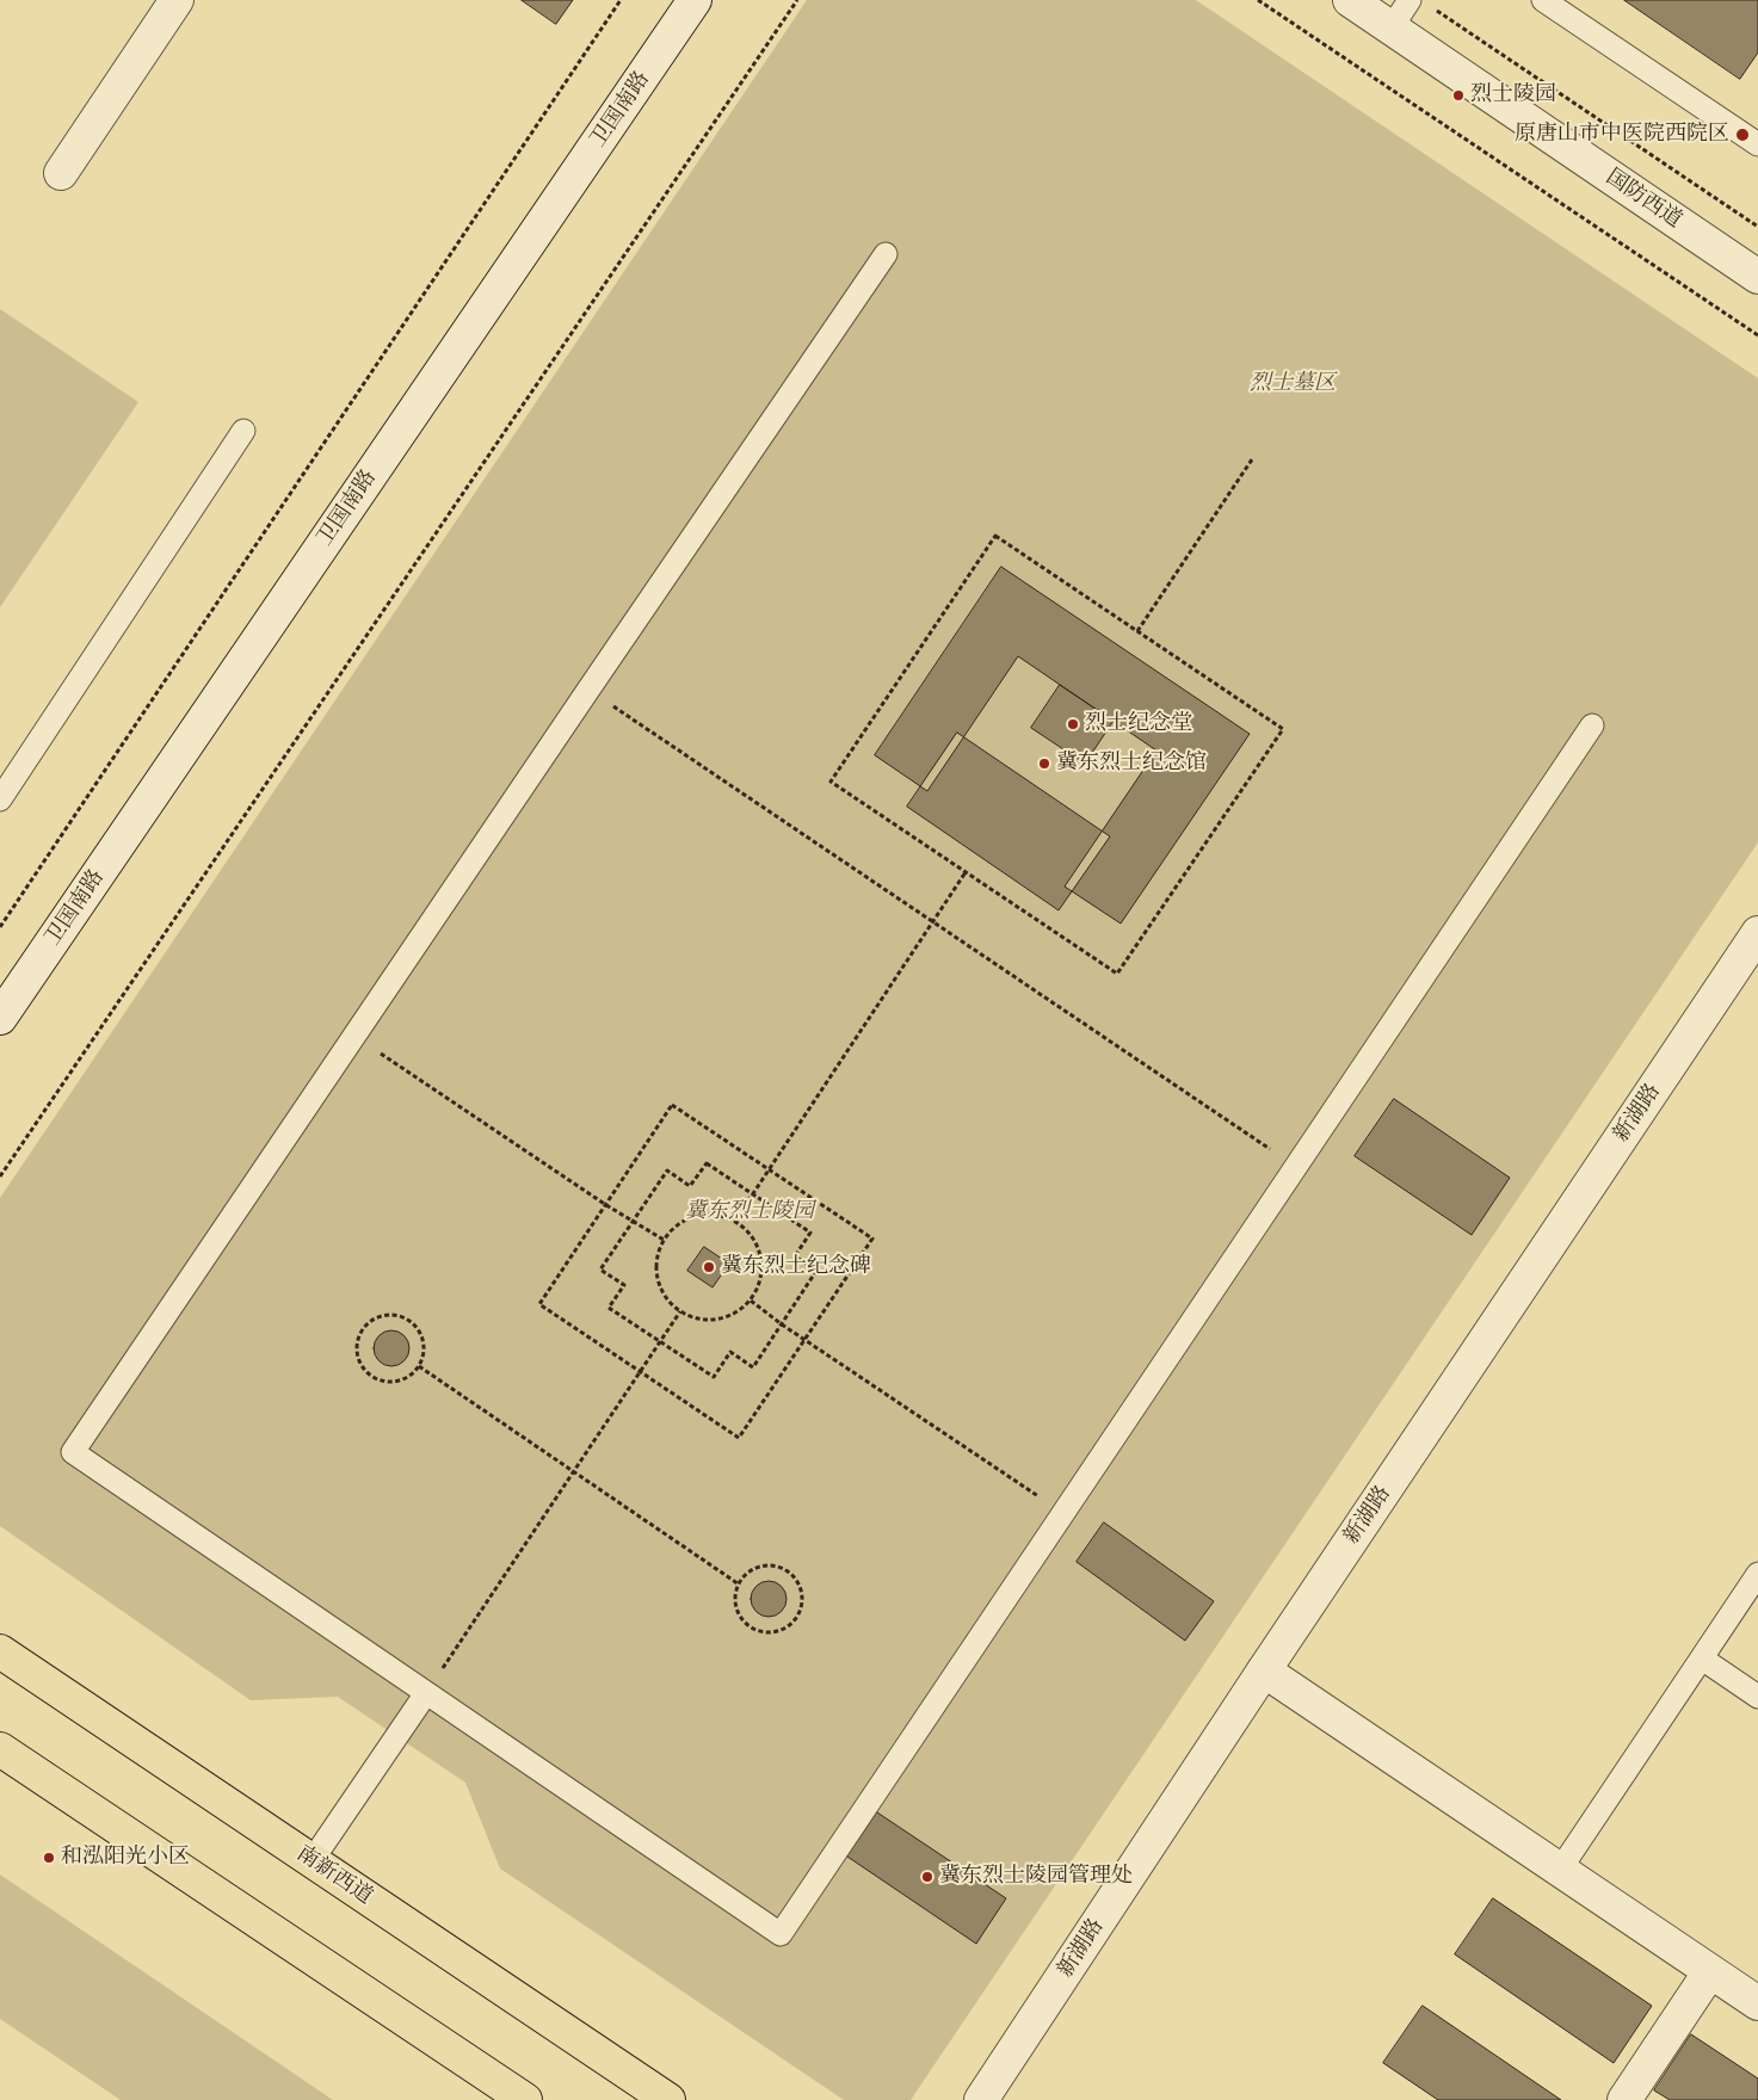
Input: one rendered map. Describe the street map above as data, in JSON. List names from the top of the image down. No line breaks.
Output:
{"streets":{"main road":["南新西道"],"street":["卫国南路","国防西道","新湖路"]},"parks":["烈士墓区","冀东烈士陵园"],"places":["烈士陵园","原唐山市中医院西院区","烈士纪念堂","冀东烈士纪念馆","冀东烈士纪念碑","和泓阳光小区","冀东烈士陵园管理处"]}
